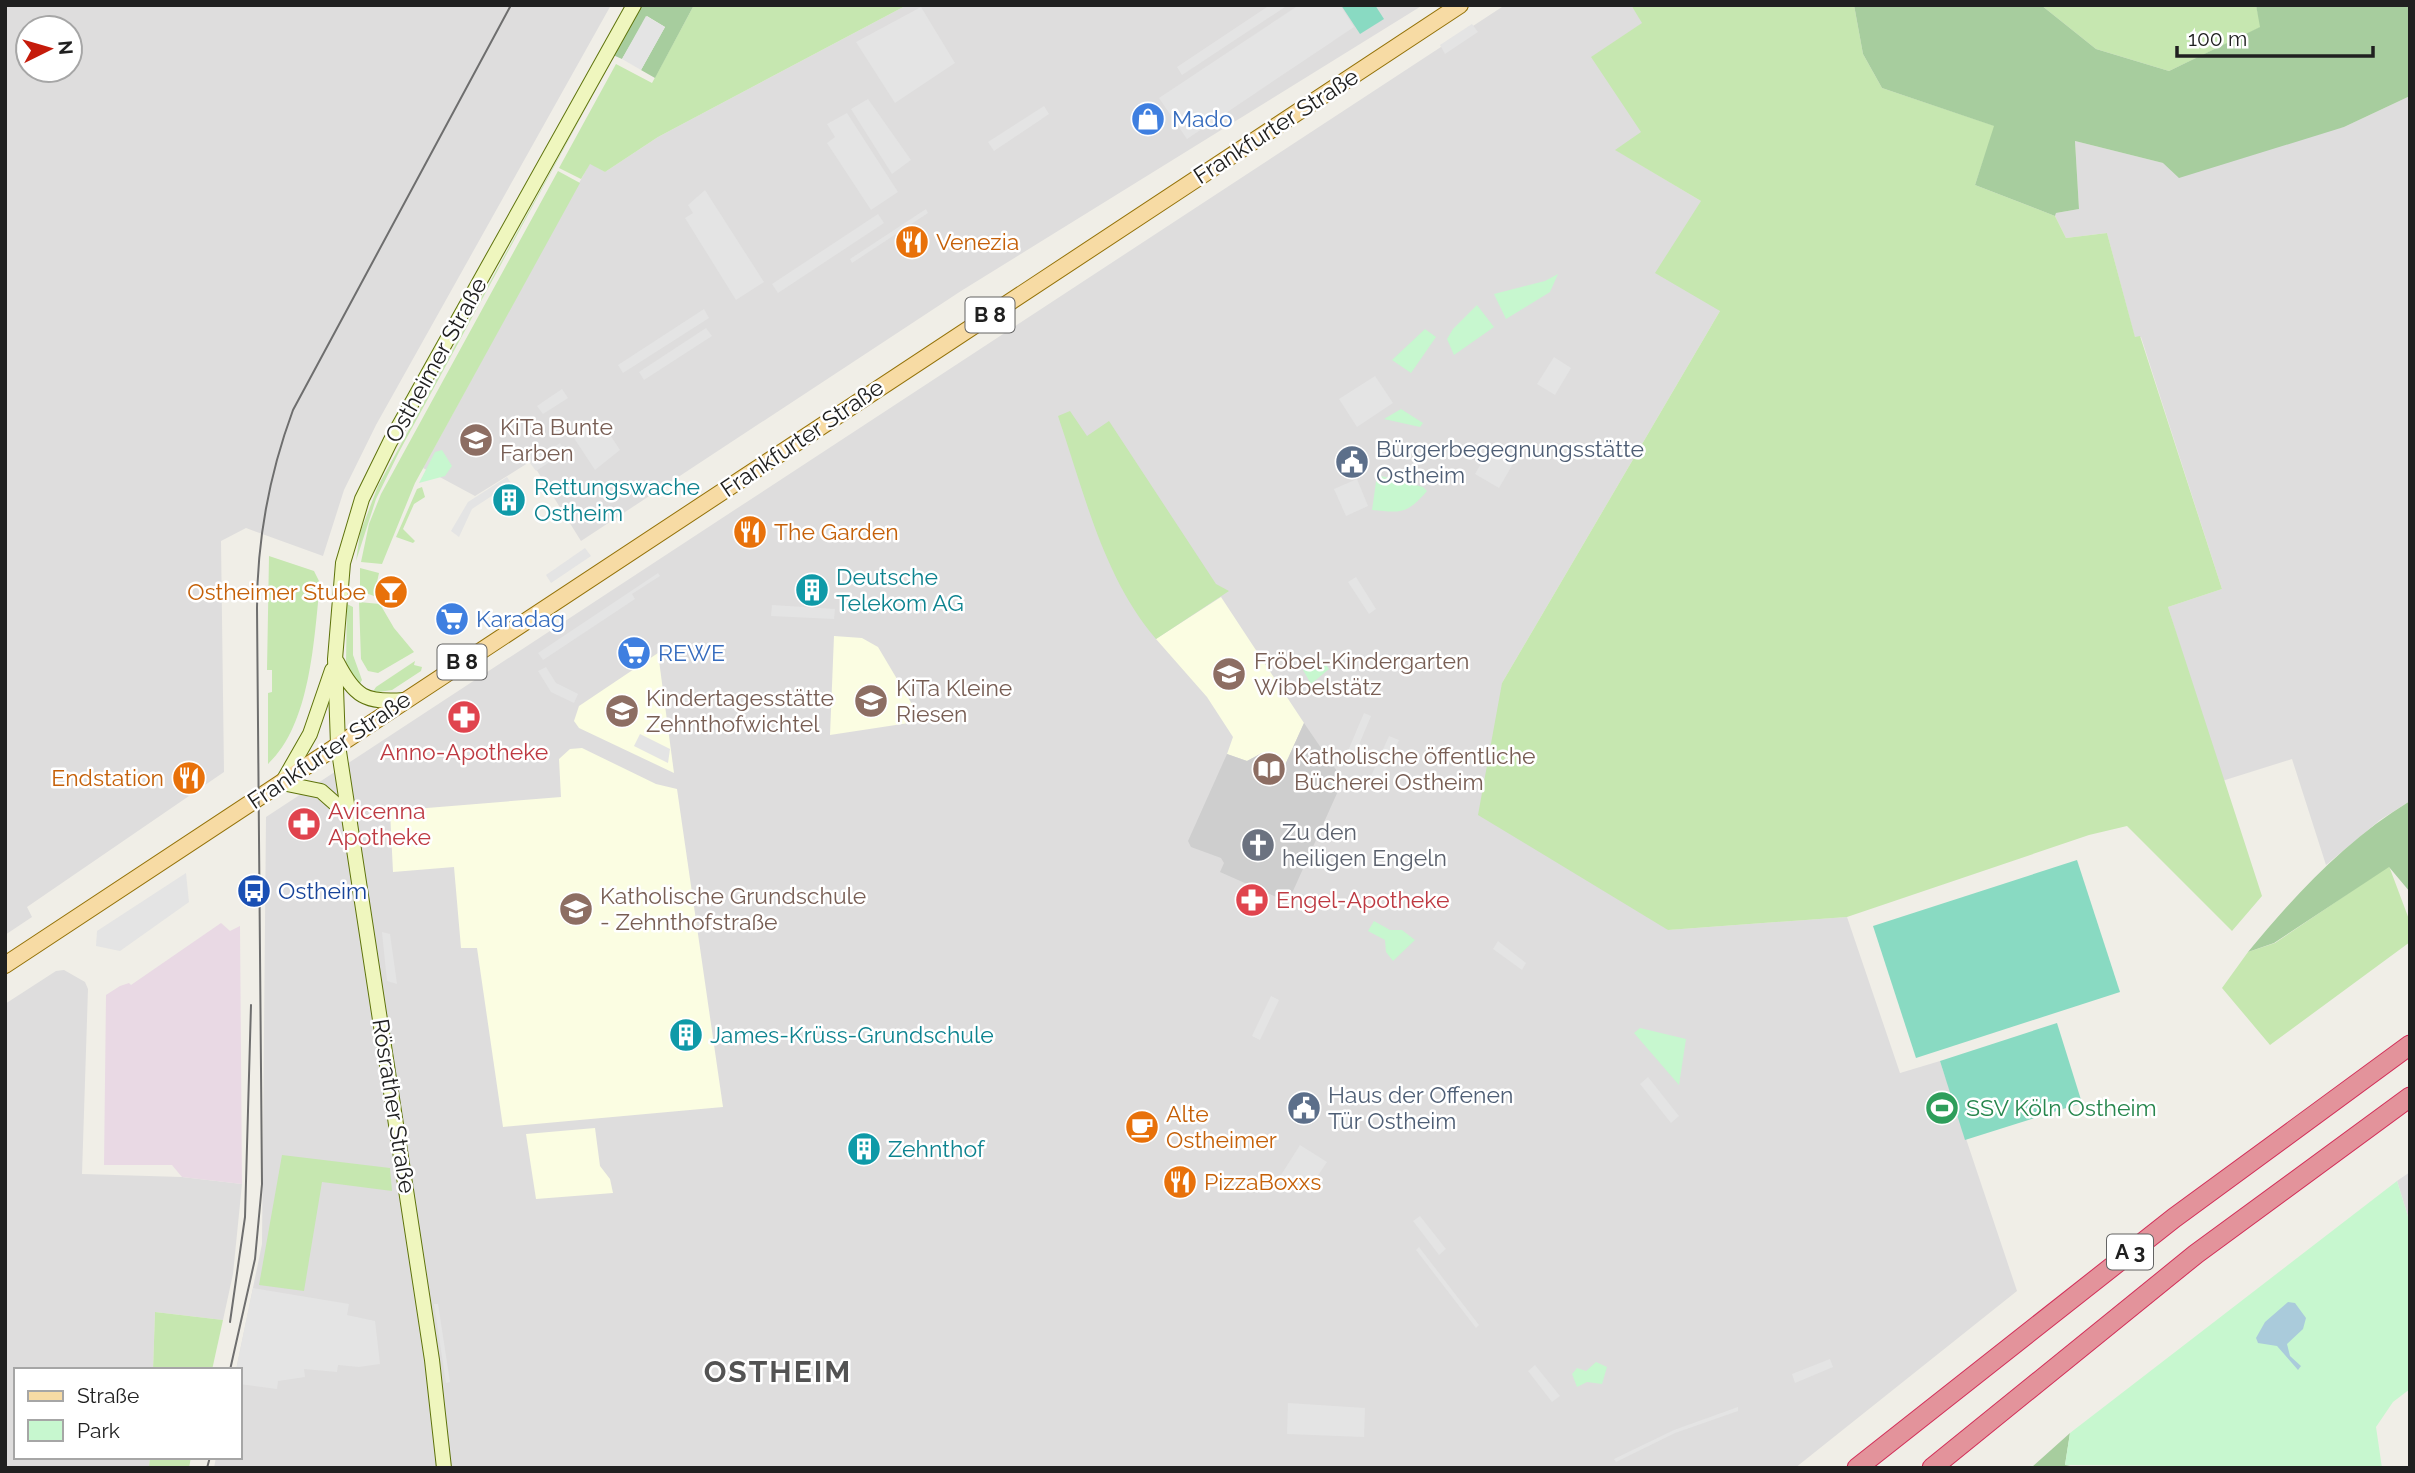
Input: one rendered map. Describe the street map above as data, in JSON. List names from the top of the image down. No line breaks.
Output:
{"streets":{"highway":["A 3"],"main road":["Frankfurter Straße","B 8","Ostheimer Straße","Rösrather Straße"]},"crossings":[["Frankfurter Straße","B 8"],["Frankfurter Straße","Ostheimer Straße"],["Frankfurter Straße","Rösrather Straße"],["B 8","Ostheimer Straße"],["Ostheimer Straße","Rösrather Straße"]],"districts":["OSTHEIM"],"places":{"shop":["Mado"],"restaurant":["Venezia","The Garden","Endstation","PizzaBoxxs"],"school or university":["KiTa Bunte Farben","Fröbel-Kindergarten Wibbelstätz","KiTa Kleine Riesen","Kindertagesstätte Zehnthofwichtel","Katholische Grundschule - Zehnthofstraße"],"public building":["Bürgerbegegnungsstätte Ostheim","Haus der Offenen Tür Ostheim"],"building":["Rettungswache Ostheim","Deutsche Telekom AG","James-Krüss-Grundschule","Zehnthof"],"bar":["Ostheimer Stube"],"supermarket":["Karadag","REWE"],"pharmacy":["Anno-Apotheke","Avicenna Apotheke","Engel-Apotheke"],"library":["Katholische öffentliche Bücherei Ostheim"],"church":["Zu den heiligen Engeln"],"bus stop":["Ostheim"],"sports":["SSV Köln Ostheim"],"cafe":["Alte Ostheimer"]},"legend":["Straße","Park"],"scale_bar":"100 m","north":"right"}
